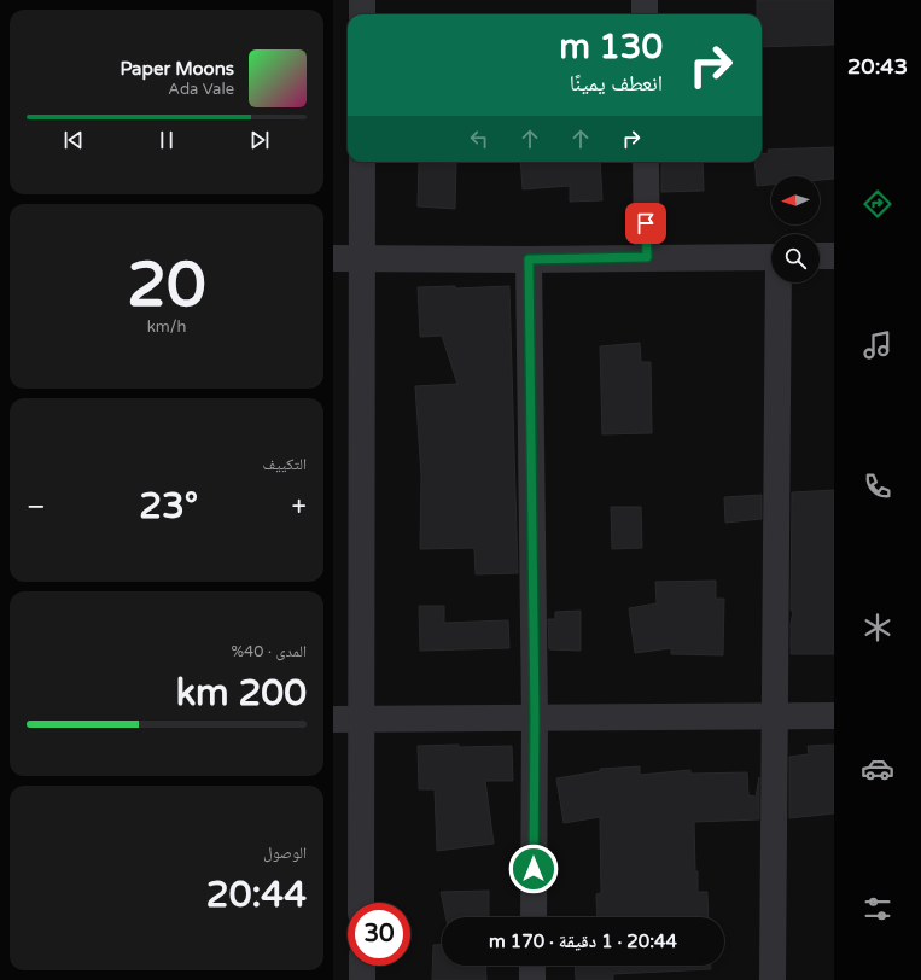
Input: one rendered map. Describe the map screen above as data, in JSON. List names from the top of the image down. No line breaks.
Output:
{"north":"left","page":{"tabs":"20:43","turn":["130 m","انعطف يمينًا"],"song":["Paper Moons","Ada Vale"],"tile":[["20","km/h"],"التكييف",["المدى · 40%","200 km"],["الوصول","20:44"]],"heat":["−","23°","+"],"limit":"30","trip":"20:44 · 1 دقيقة · 170 m"}}
